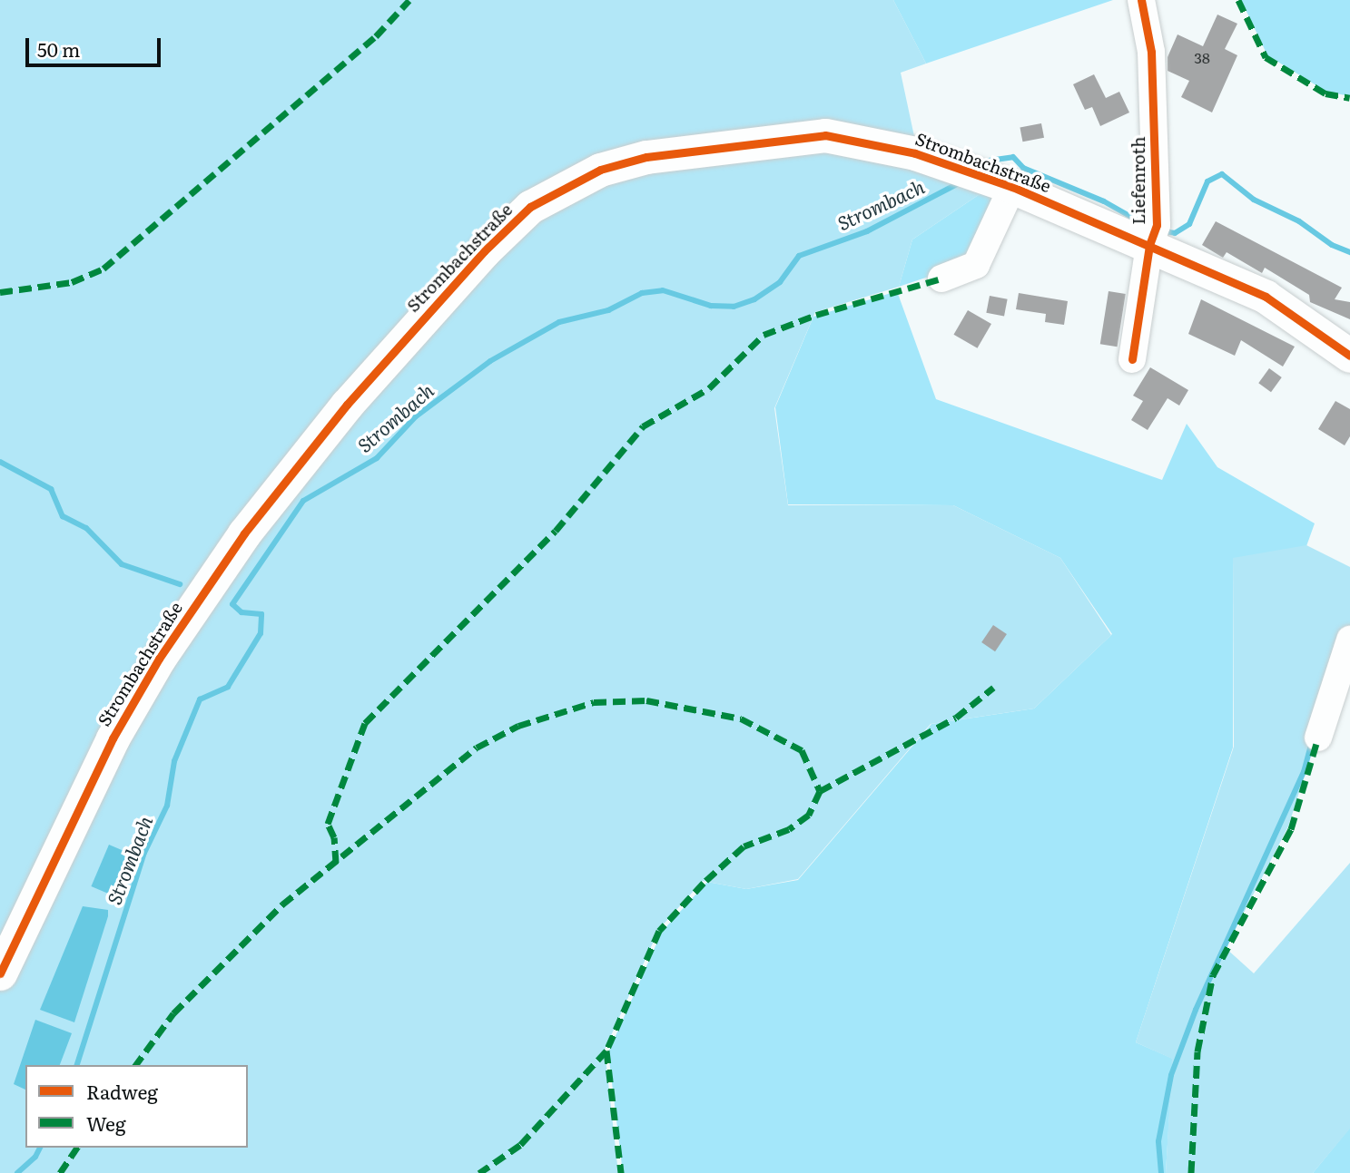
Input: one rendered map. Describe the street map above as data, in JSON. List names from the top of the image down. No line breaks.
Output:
{"streets":{"main road":["Strombachstraße"],"street":["Liefenroth"]},"crossings":[["Strombachstraße","Liefenroth"]],"water":["Strombach"],"house_numbers":["38"],"legend":["Radweg","Weg"],"scale_bar":"50 m"}
